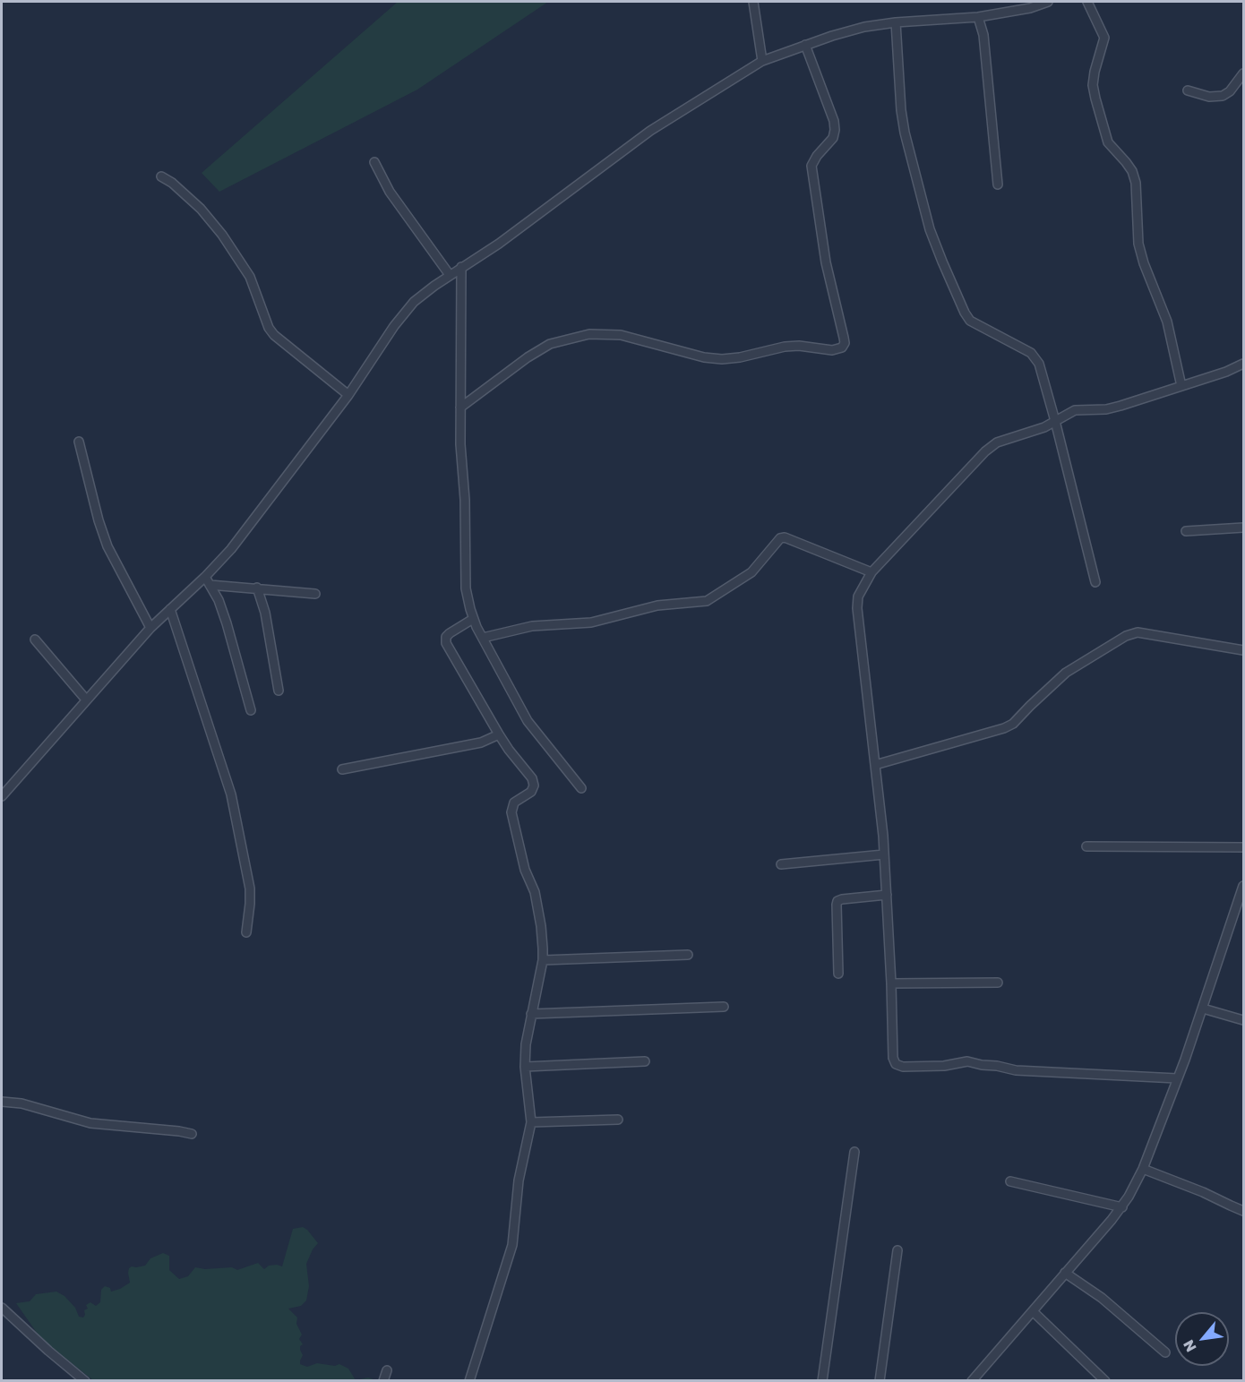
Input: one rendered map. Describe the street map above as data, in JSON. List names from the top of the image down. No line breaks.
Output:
{"north":"bottom left"}
